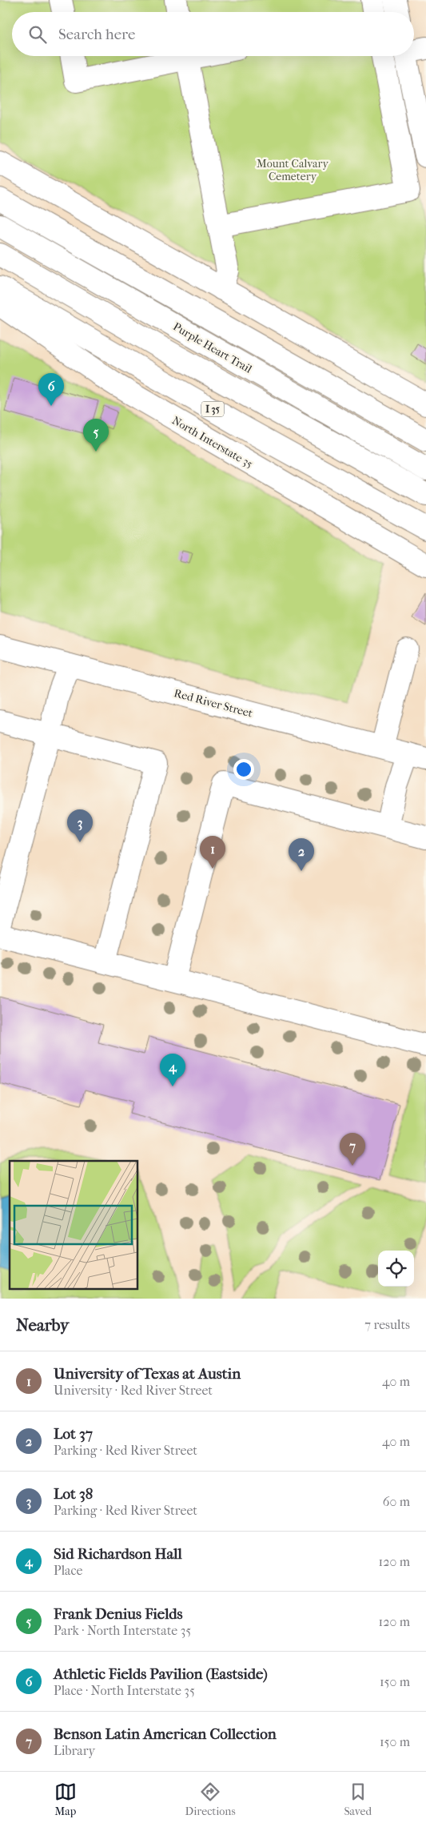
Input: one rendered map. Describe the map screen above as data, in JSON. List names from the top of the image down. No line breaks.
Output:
{"streets":{"main road":["Purple Heart Trail","I 35","North Interstate 35","Red River Street"]},"parks":["Mount Calvary Cemetery"],"page":{"search":"Search here","pins":["6","5","3","1","2","4","7"],"heading":["Nearby","7 results"],"list":[{"mark":"1","name":"University of Texas at Austin","note":"University · Red River Street","value":"40 m"},{"mark":"2","name":"Lot 37","note":"Parking · Red River Street","value":"40 m"},{"mark":"3","name":"Lot 38","note":"Parking · Red River Street","value":"60 m"},{"mark":"4","name":"Sid Richardson Hall","note":"Place","value":"120 m"},{"mark":"5","name":"Frank Denius Fields","note":"Park · North Interstate 35","value":"120 m"},{"mark":"6","name":"Athletic Fields Pavilion (Eastside)","note":"Place · North Interstate 35","value":"150 m"},{"mark":"7","name":"Benson Latin American Collection","note":"Library","value":"150 m"}],"nav":["Map","Directions","Saved"]}}
